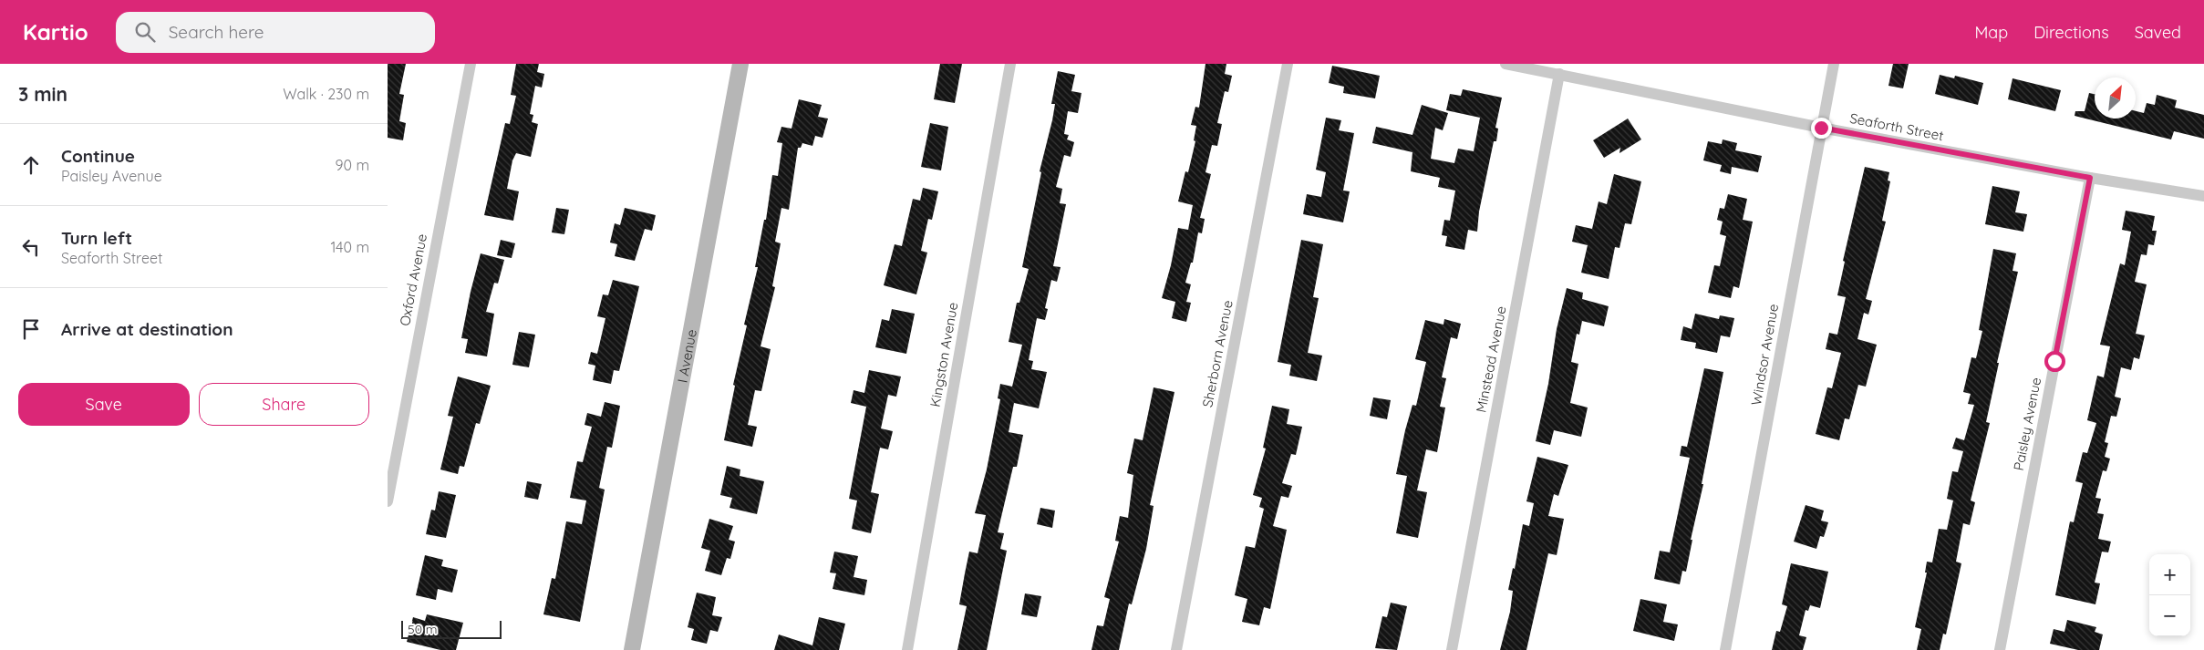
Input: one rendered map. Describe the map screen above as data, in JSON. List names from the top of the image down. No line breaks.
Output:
{"streets":{"main road":["I Avenue"],"street":["Seaforth Street","Oxford Avenue","Sherborn Avenue","Kingston Avenue","Windsor Avenue","Minstead Avenue","Paisley Avenue"]},"crossings":[["Seaforth Street","Windsor Avenue"],["Seaforth Street","Minstead Avenue"],["Seaforth Street","Paisley Avenue"]],"scale_bar":"50 m","north":"top right","page":{"header":"Kartio","search":"Search here","nav":["Map","Directions","Saved"],"heading":["3 min","Walk · 230 m"],"list":[["Continue","Paisley Avenue","90 m"],["Turn left","Seaforth Street","140 m"],"Arrive at destination"],"buttons":["Save","Share"],"map_buttons":["+","−"],"scale":"50 m"}}
